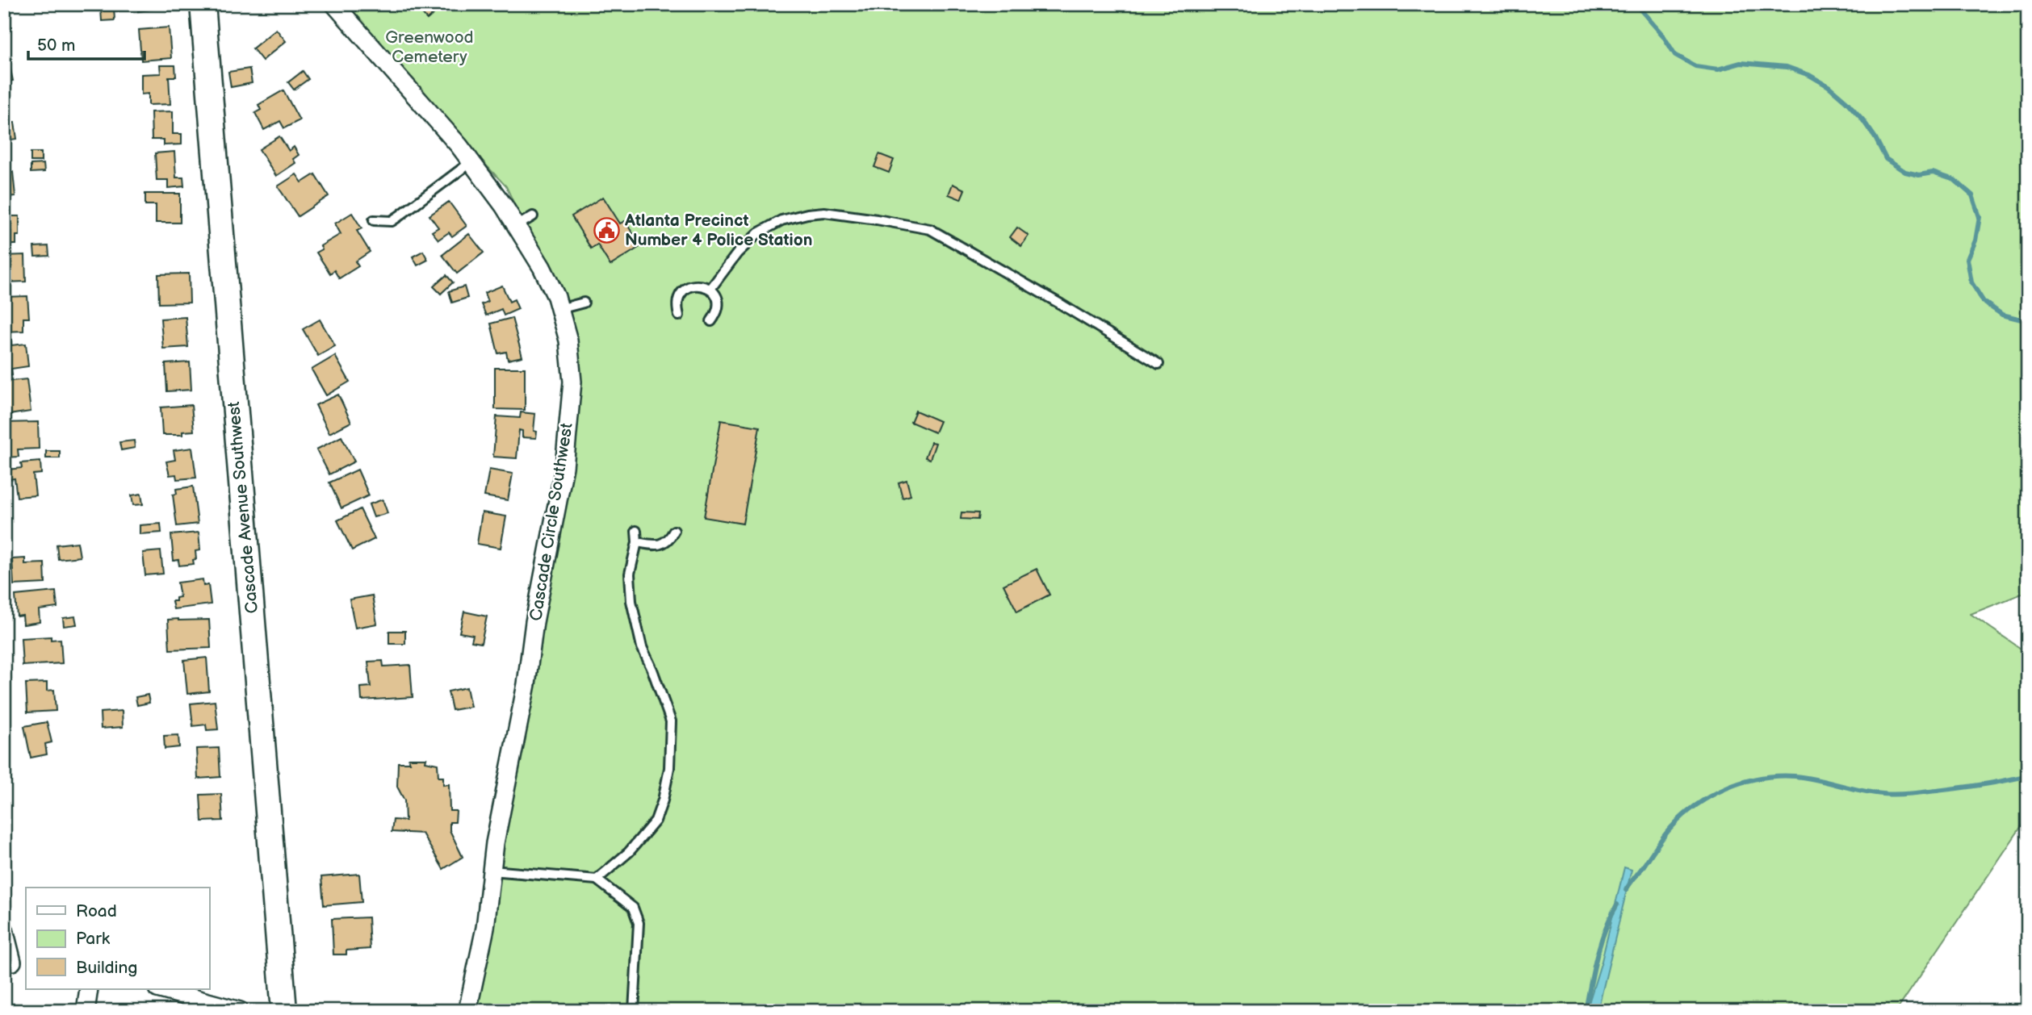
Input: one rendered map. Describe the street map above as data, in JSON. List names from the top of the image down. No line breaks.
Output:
{"streets":{"main road":["Cascade Avenue Southwest"],"street":["Cascade Circle Southwest"]},"parks":["Greenwood Cemetery"],"places":{"public building":["Atlanta Precinct Number 4 Police Station"]},"legend":["Road","Park","Building"],"scale_bar":"50 m"}
